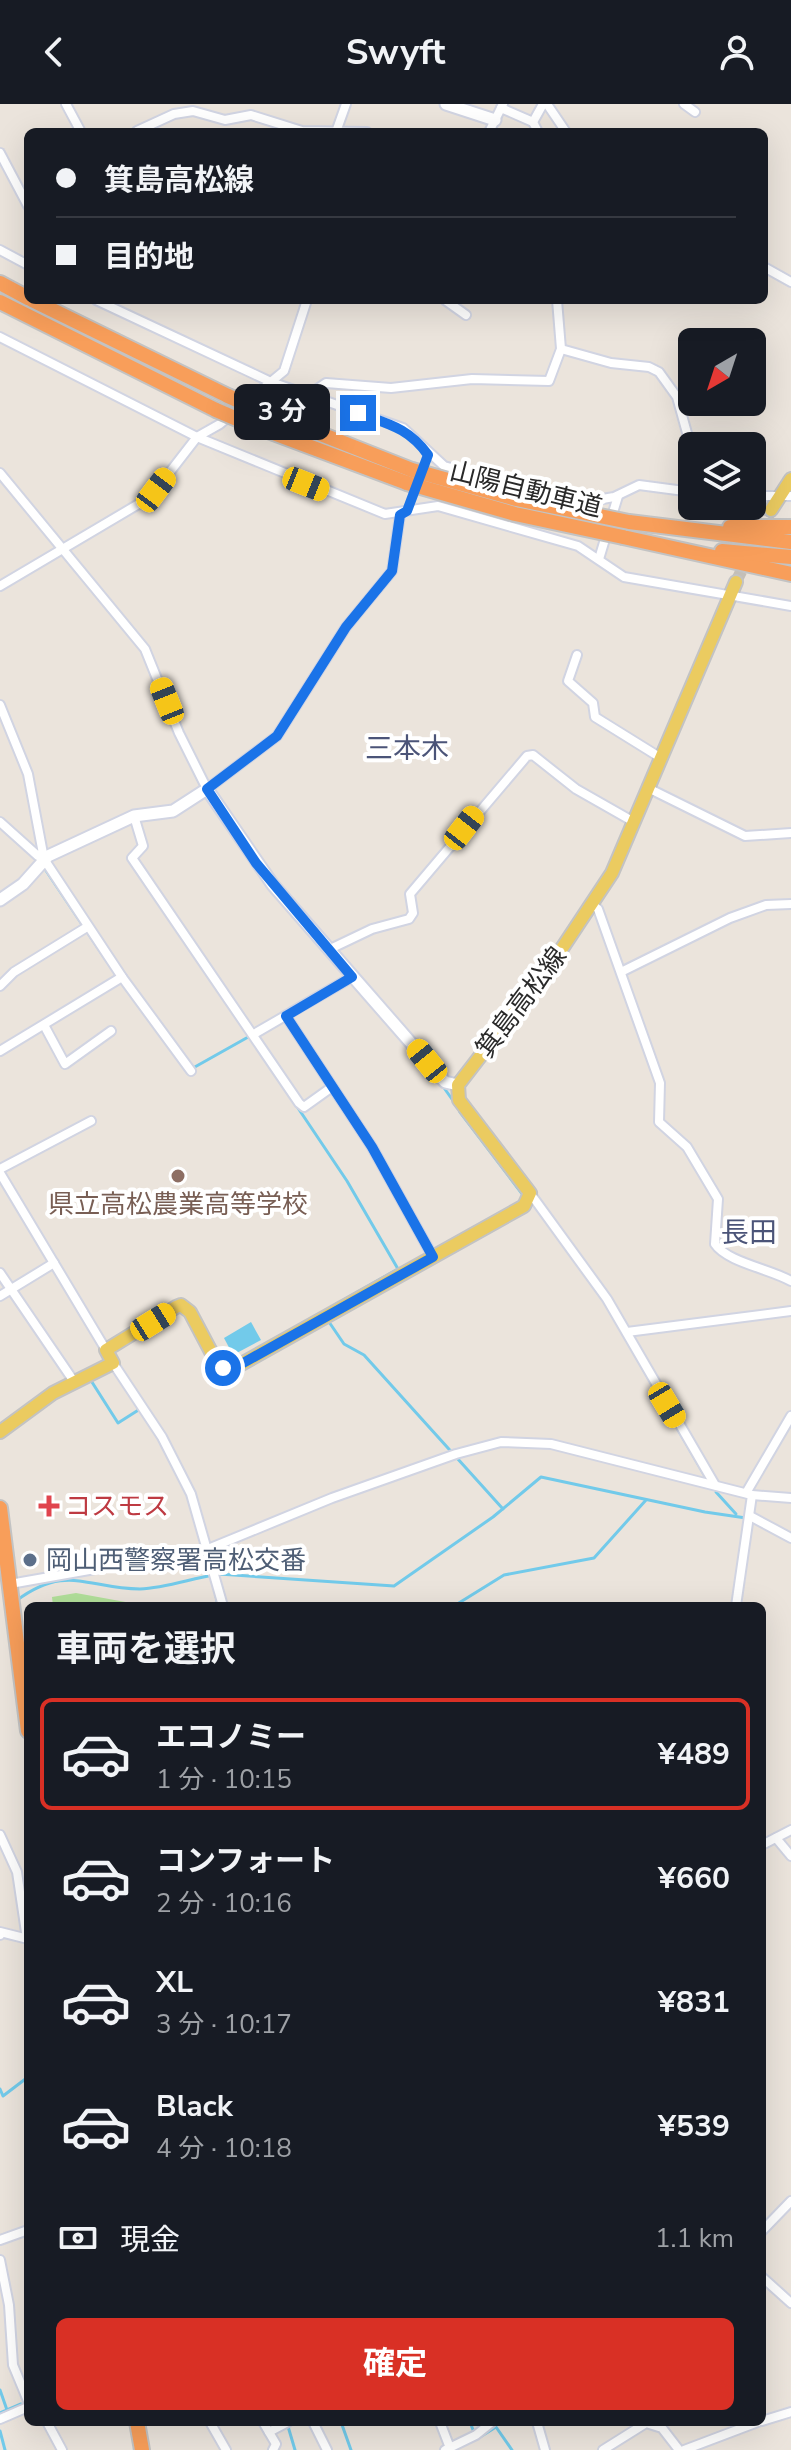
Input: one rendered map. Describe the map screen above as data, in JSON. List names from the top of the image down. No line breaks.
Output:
{"streets":{"highway":["山陽自動車道"],"main road":["箕島高松線"]},"districts":["三本木","長田"],"places":{"other":["県立高松農業高等学校","岡山西警察署高松交番"],"health":["コスモス"]},"north":"bottom left","page":{"header":"Swyft","banner":["箕島高松線","目的地"],"bubble":"3 分","heading":"車両を選択","list":[{"name":"エコノミー","note":"1 分 · 10:15","value":"¥489"},{"name":"コンフォート","note":"2 分 · 10:16","value":"¥660"},{"name":"XL","note":"3 分 · 10:17","value":"¥831"},{"name":"Black","note":"4 分 · 10:18","value":"¥539"}],"pay":["現金","1.1 km"],"buttons":"確定"}}
